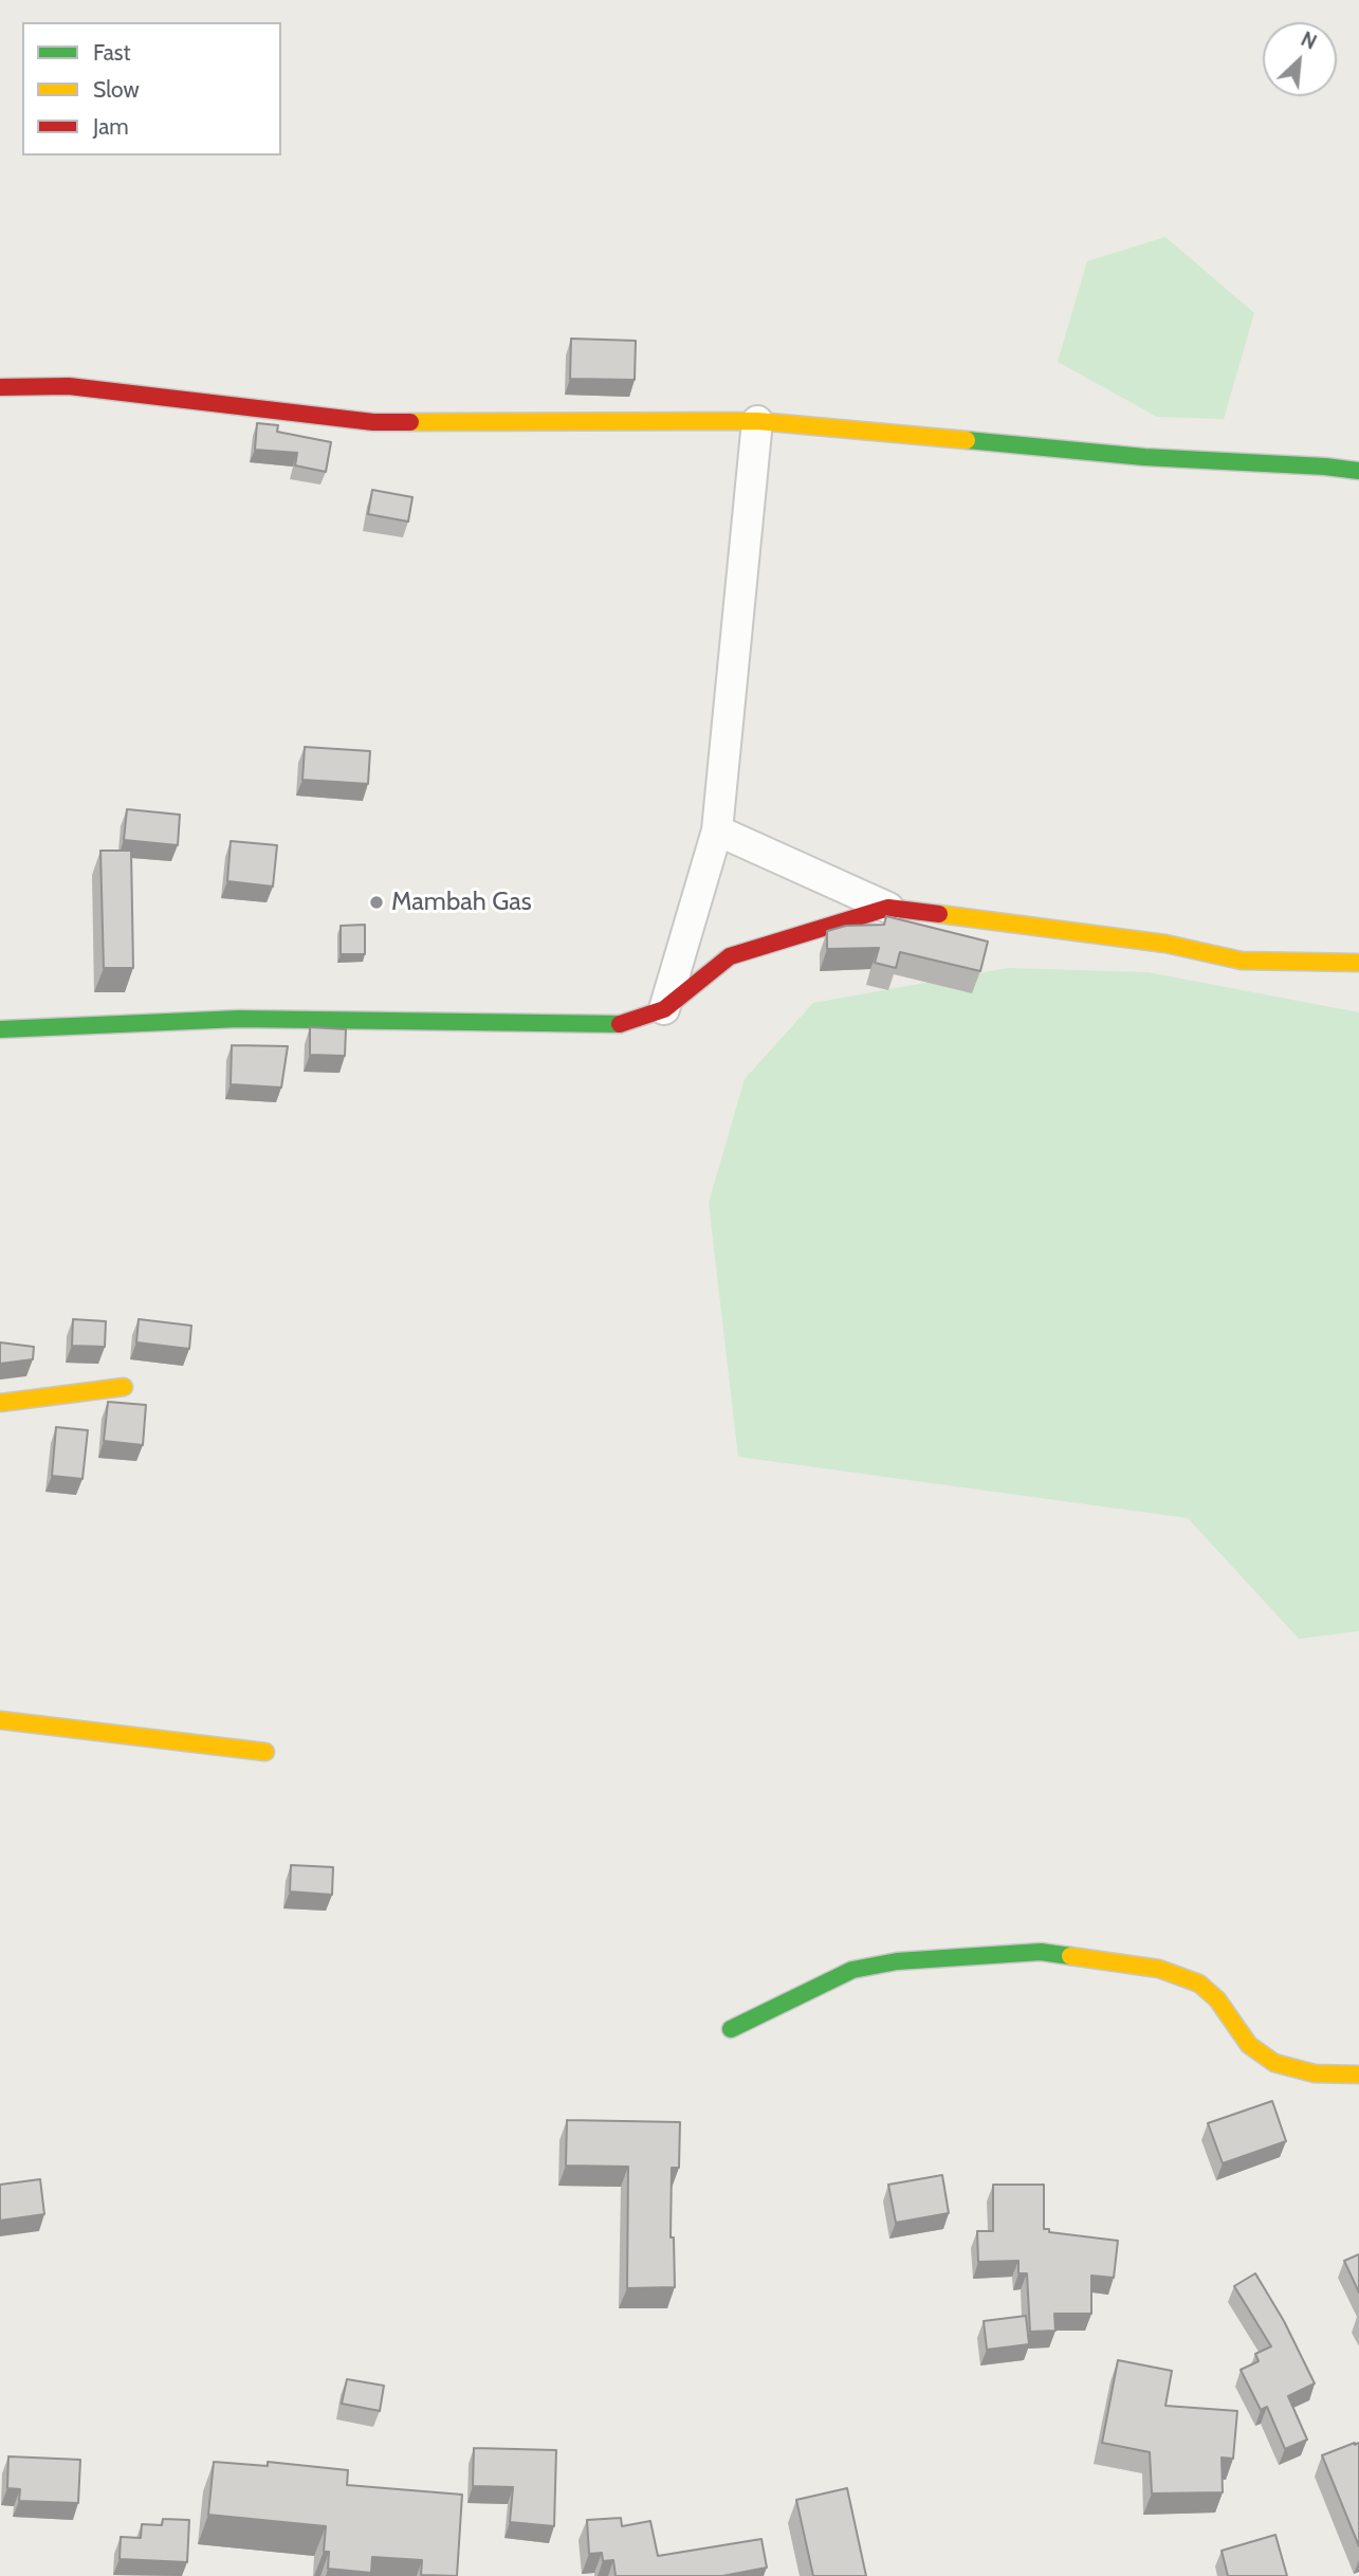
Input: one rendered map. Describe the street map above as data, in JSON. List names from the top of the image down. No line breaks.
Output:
{"places":["Mambah Gas"],"legend":["Fast","Slow","Jam"],"north":"top right"}
